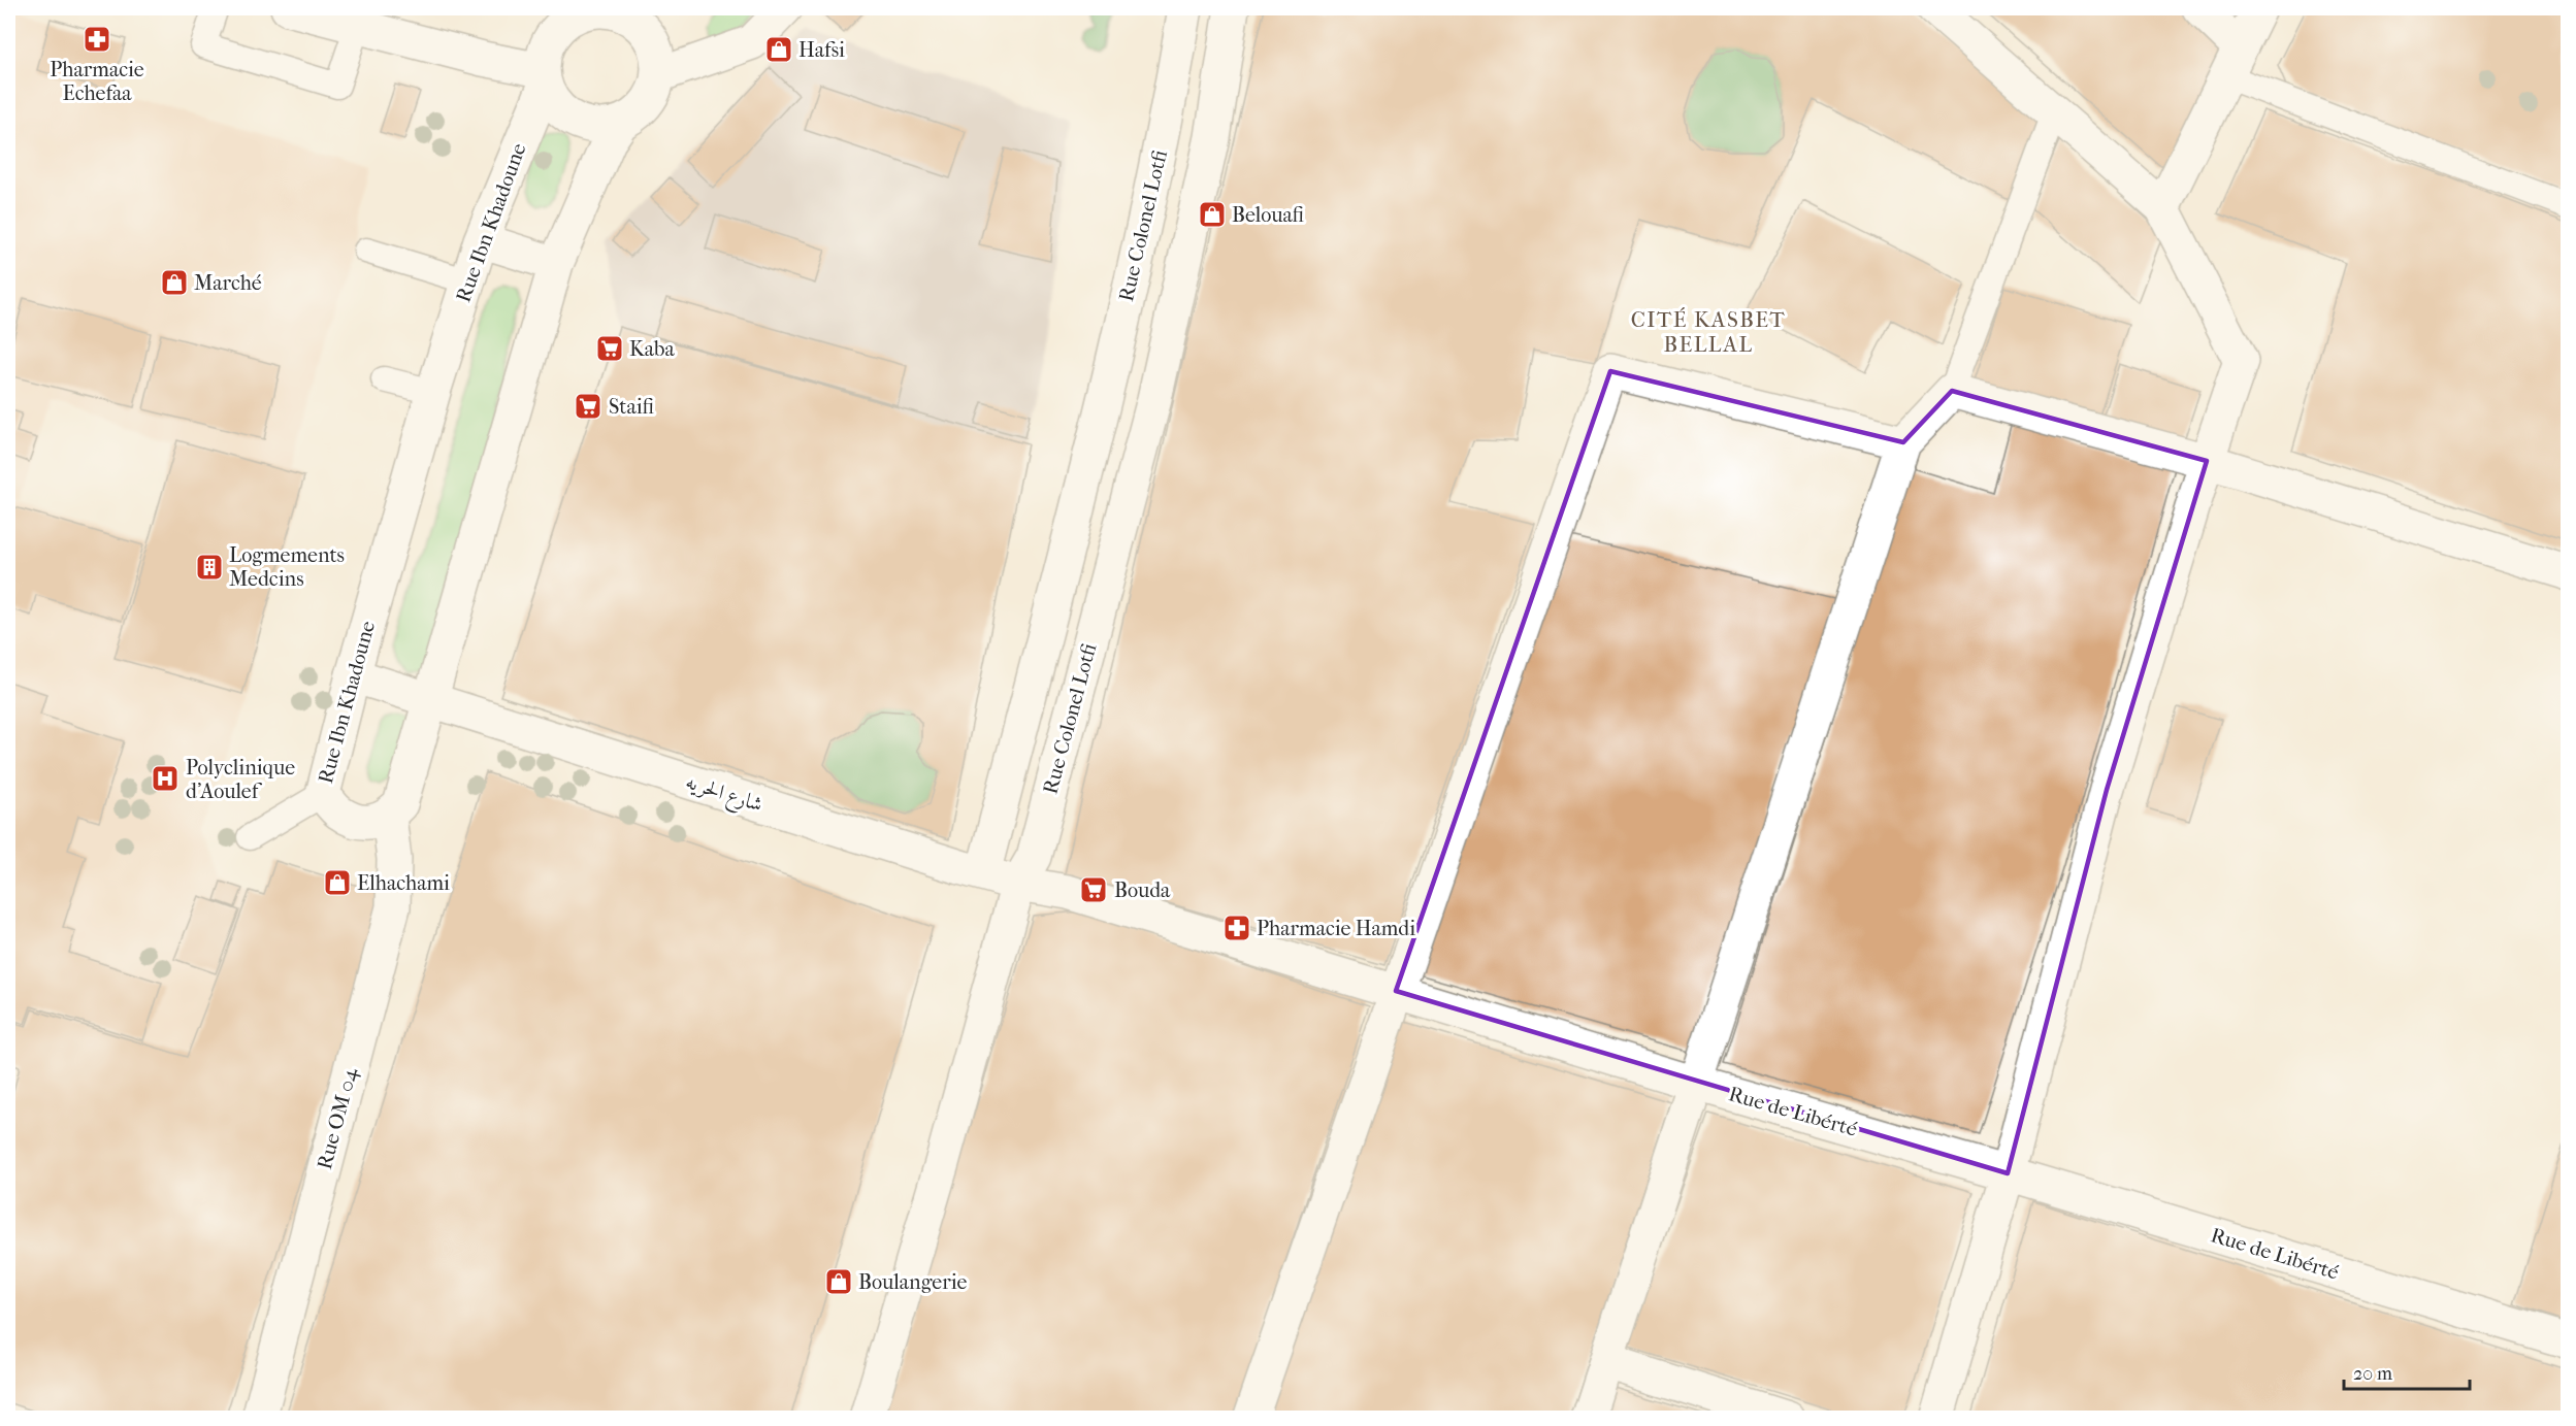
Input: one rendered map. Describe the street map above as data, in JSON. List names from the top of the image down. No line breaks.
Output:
{"streets":{"street":["Rue Ibn Khadoune","Rue Colonel Lotfi","شارع الحريه","Rue de Libérté","Rue OM 04"]},"crossings":[["Rue Ibn Khadoune","شارع الحريه"],["Rue Ibn Khadoune","Rue OM 04"],["Rue Colonel Lotfi","شارع الحريه"],["Rue Colonel Lotfi","Rue de Libérté"],["شارع الحريه","Rue de Libérté"]],"districts":["CITÉ KASBET BELLAL"],"places":{"pharmacy":["Pharmacie Echefaa","Pharmacie Hamdi"],"shop":["Hafsi","Belouafi","Marché","Elhachami","Boulangerie"],"supermarket":["Kaba","Staifi","Bouda"],"building":["Logmements Medcins"],"hospital":["Polyclinique d'Aoulef"]},"scale_bar":"20 m"}
